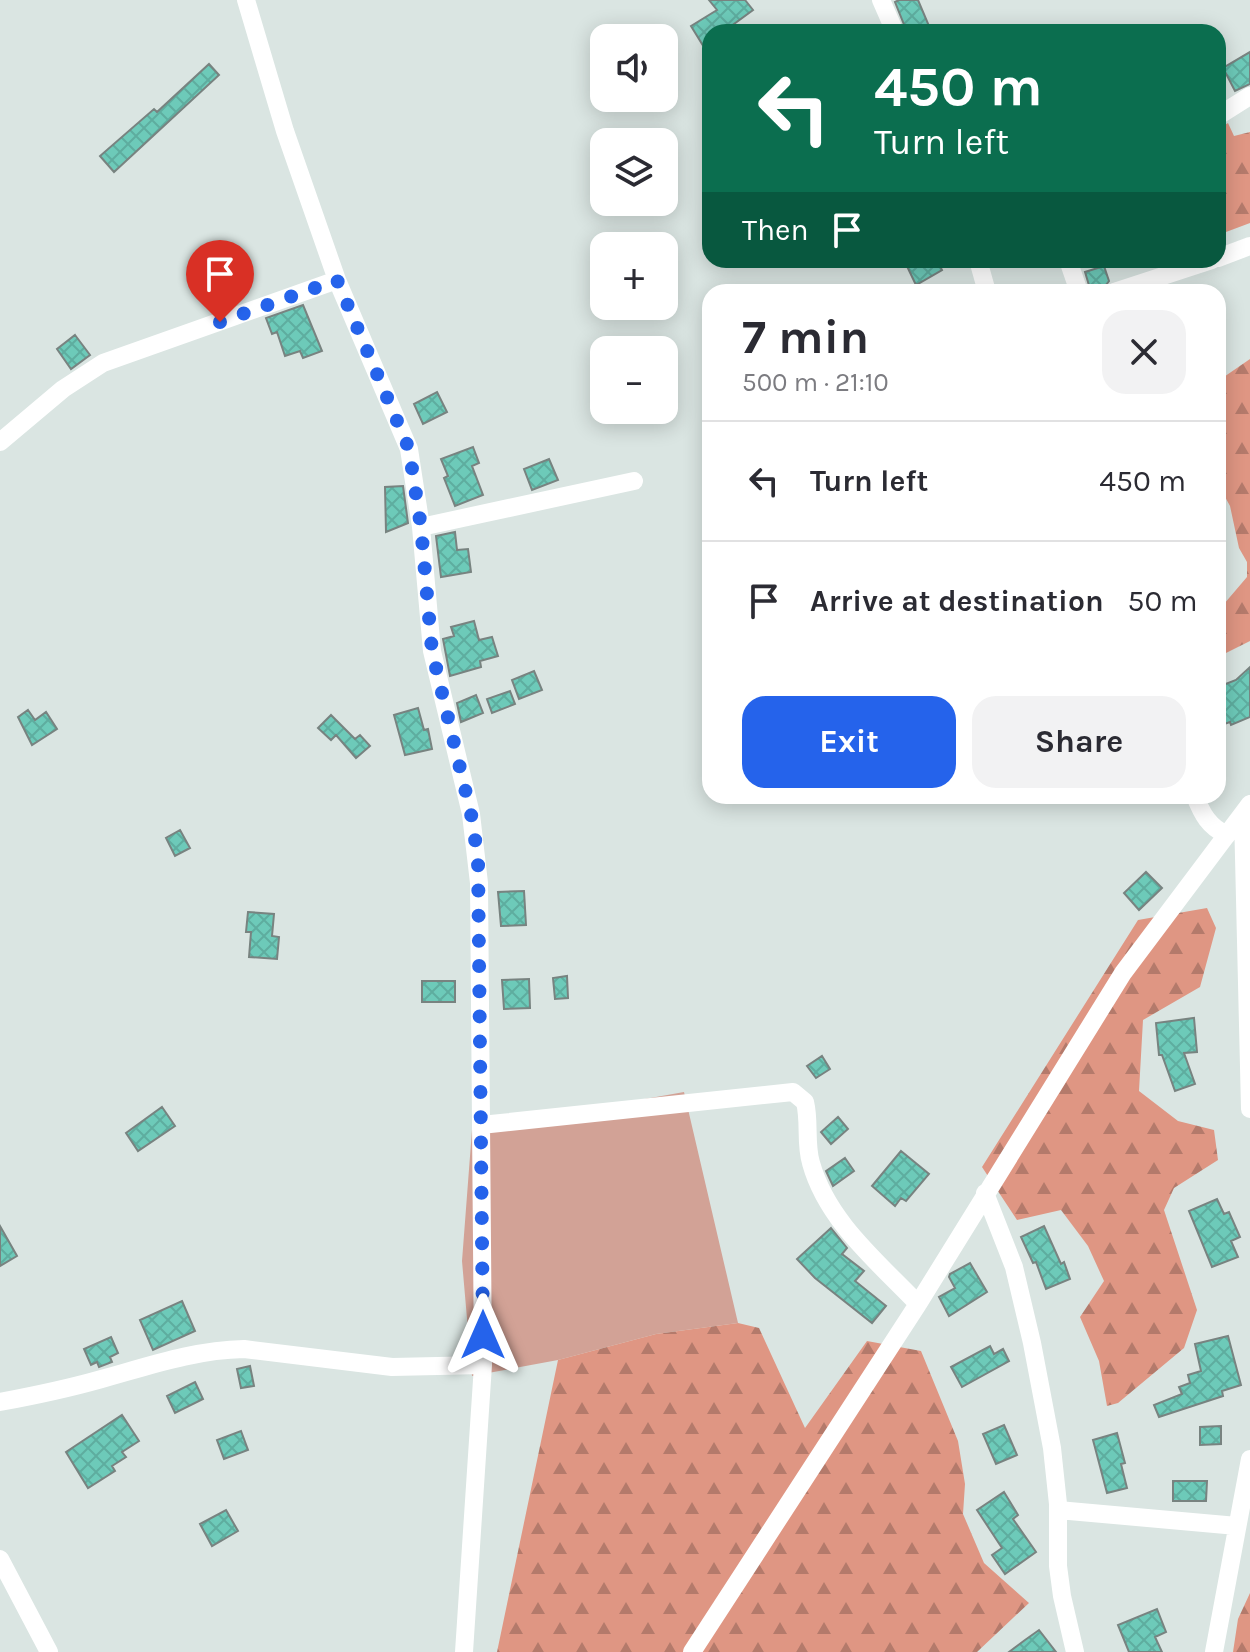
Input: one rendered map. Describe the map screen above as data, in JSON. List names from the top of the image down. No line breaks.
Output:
{"page":{"map_buttons":["+","−"],"turn":["450 m","Turn left"],"then":"Then","heading":["7 min","500 m · 21:10"],"list":[{"name":"Turn left","value":"450 m"},{"name":"Arrive at destination","value":"50 m"}],"buttons":["Exit","Share"]}}
